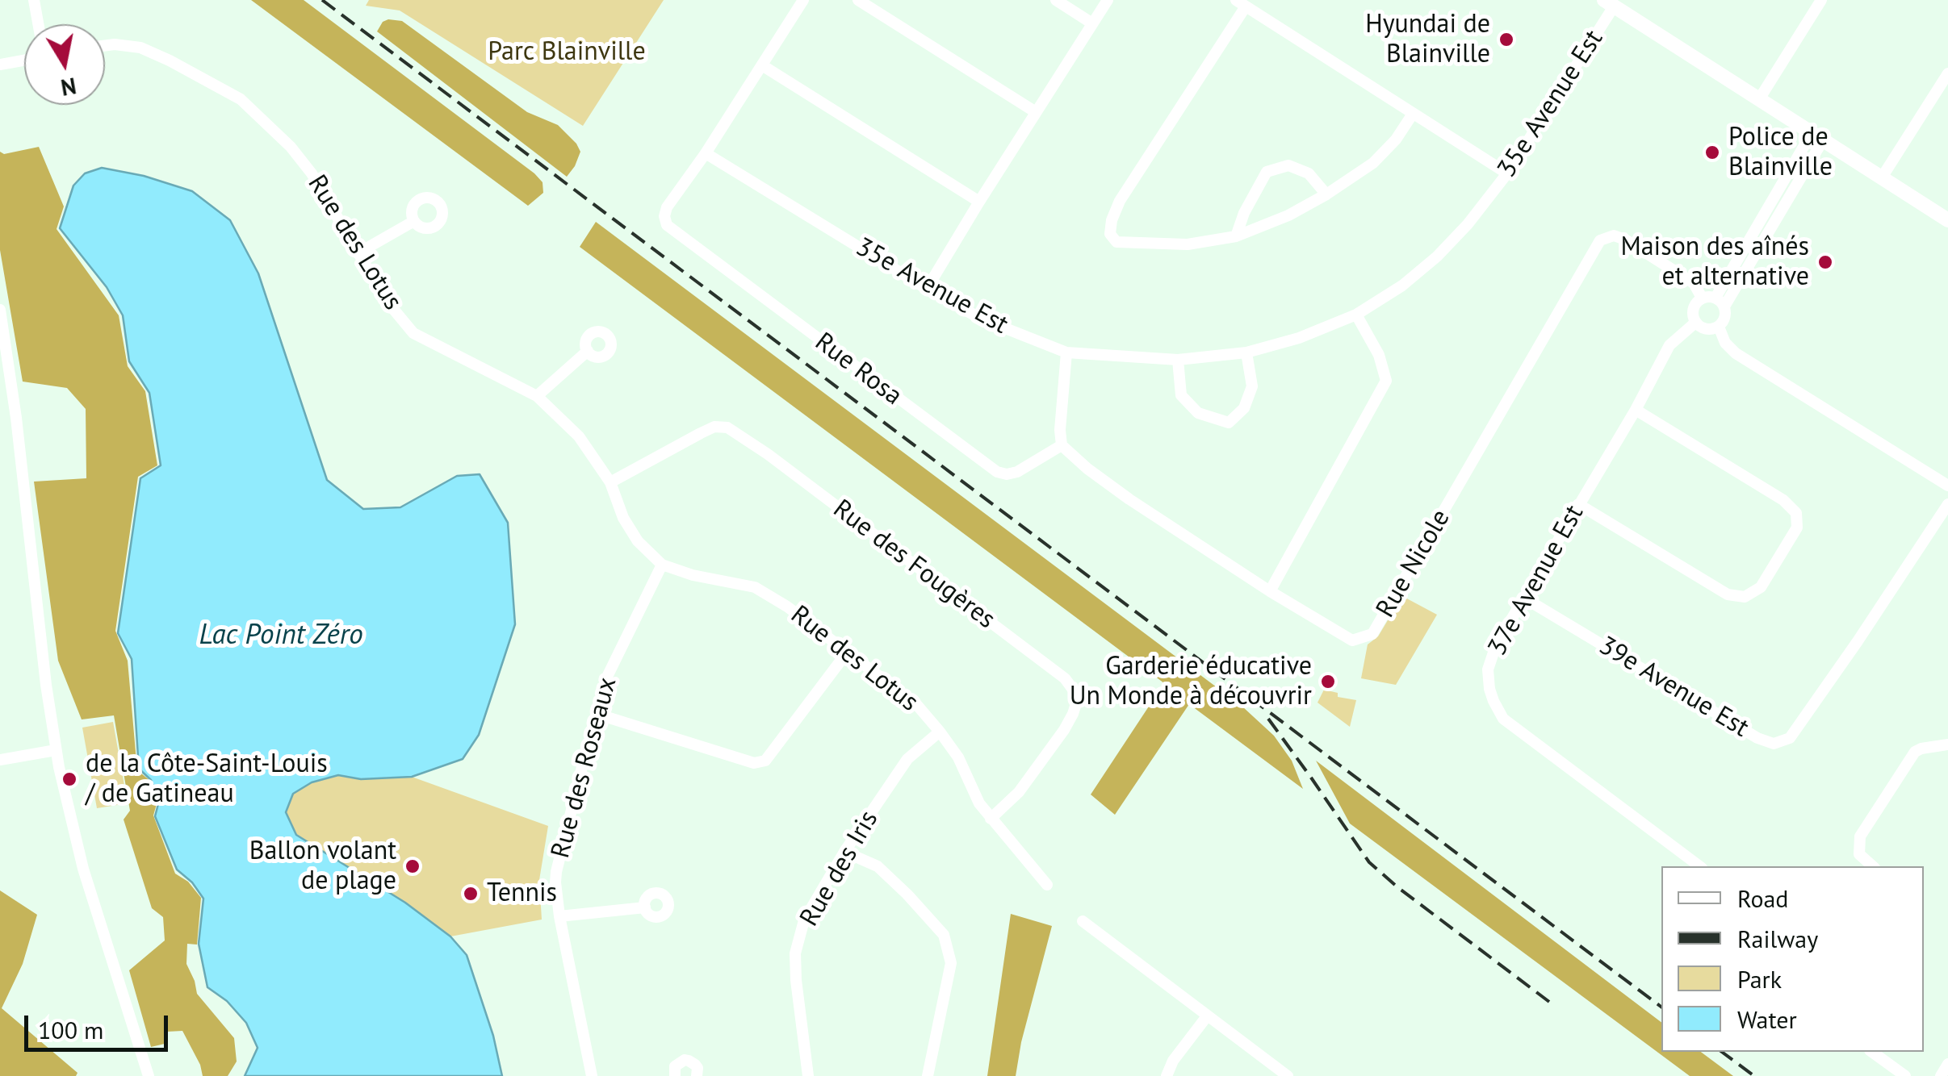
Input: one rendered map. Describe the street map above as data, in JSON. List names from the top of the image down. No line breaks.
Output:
{"streets":{"street":["35e Avenue Est","Rue des Lotus","Rue Rosa","Rue Nicole","Rue des Fougères","37e Avenue Est","39e Avenue Est","Rue des Roseaux","Rue des Iris"]},"crossings":[["35e Avenue Est","Rue Rosa"],["Rue des Lotus","Rue des Fougères"],["Rue des Lotus","Rue des Roseaux"],["Rue des Lotus","Rue des Iris"],["Rue Rosa","Rue Nicole"],["Rue Nicole","37e Avenue Est"],["37e Avenue Est","39e Avenue Est"]],"water":["Lac Point Zéro"],"parks":["Parc Blainville"],"places":["Hyundai de Blainville","Police de Blainville","Maison des aînés et alternative","Garderie éducative Un Monde à découvrir","de la Côte-Saint-Louis / de Gatineau","Ballon volant de plage","Tennis"],"legend":["Road","Railway","Park","Water"],"scale_bar":"100 m","north":"bottom"}
